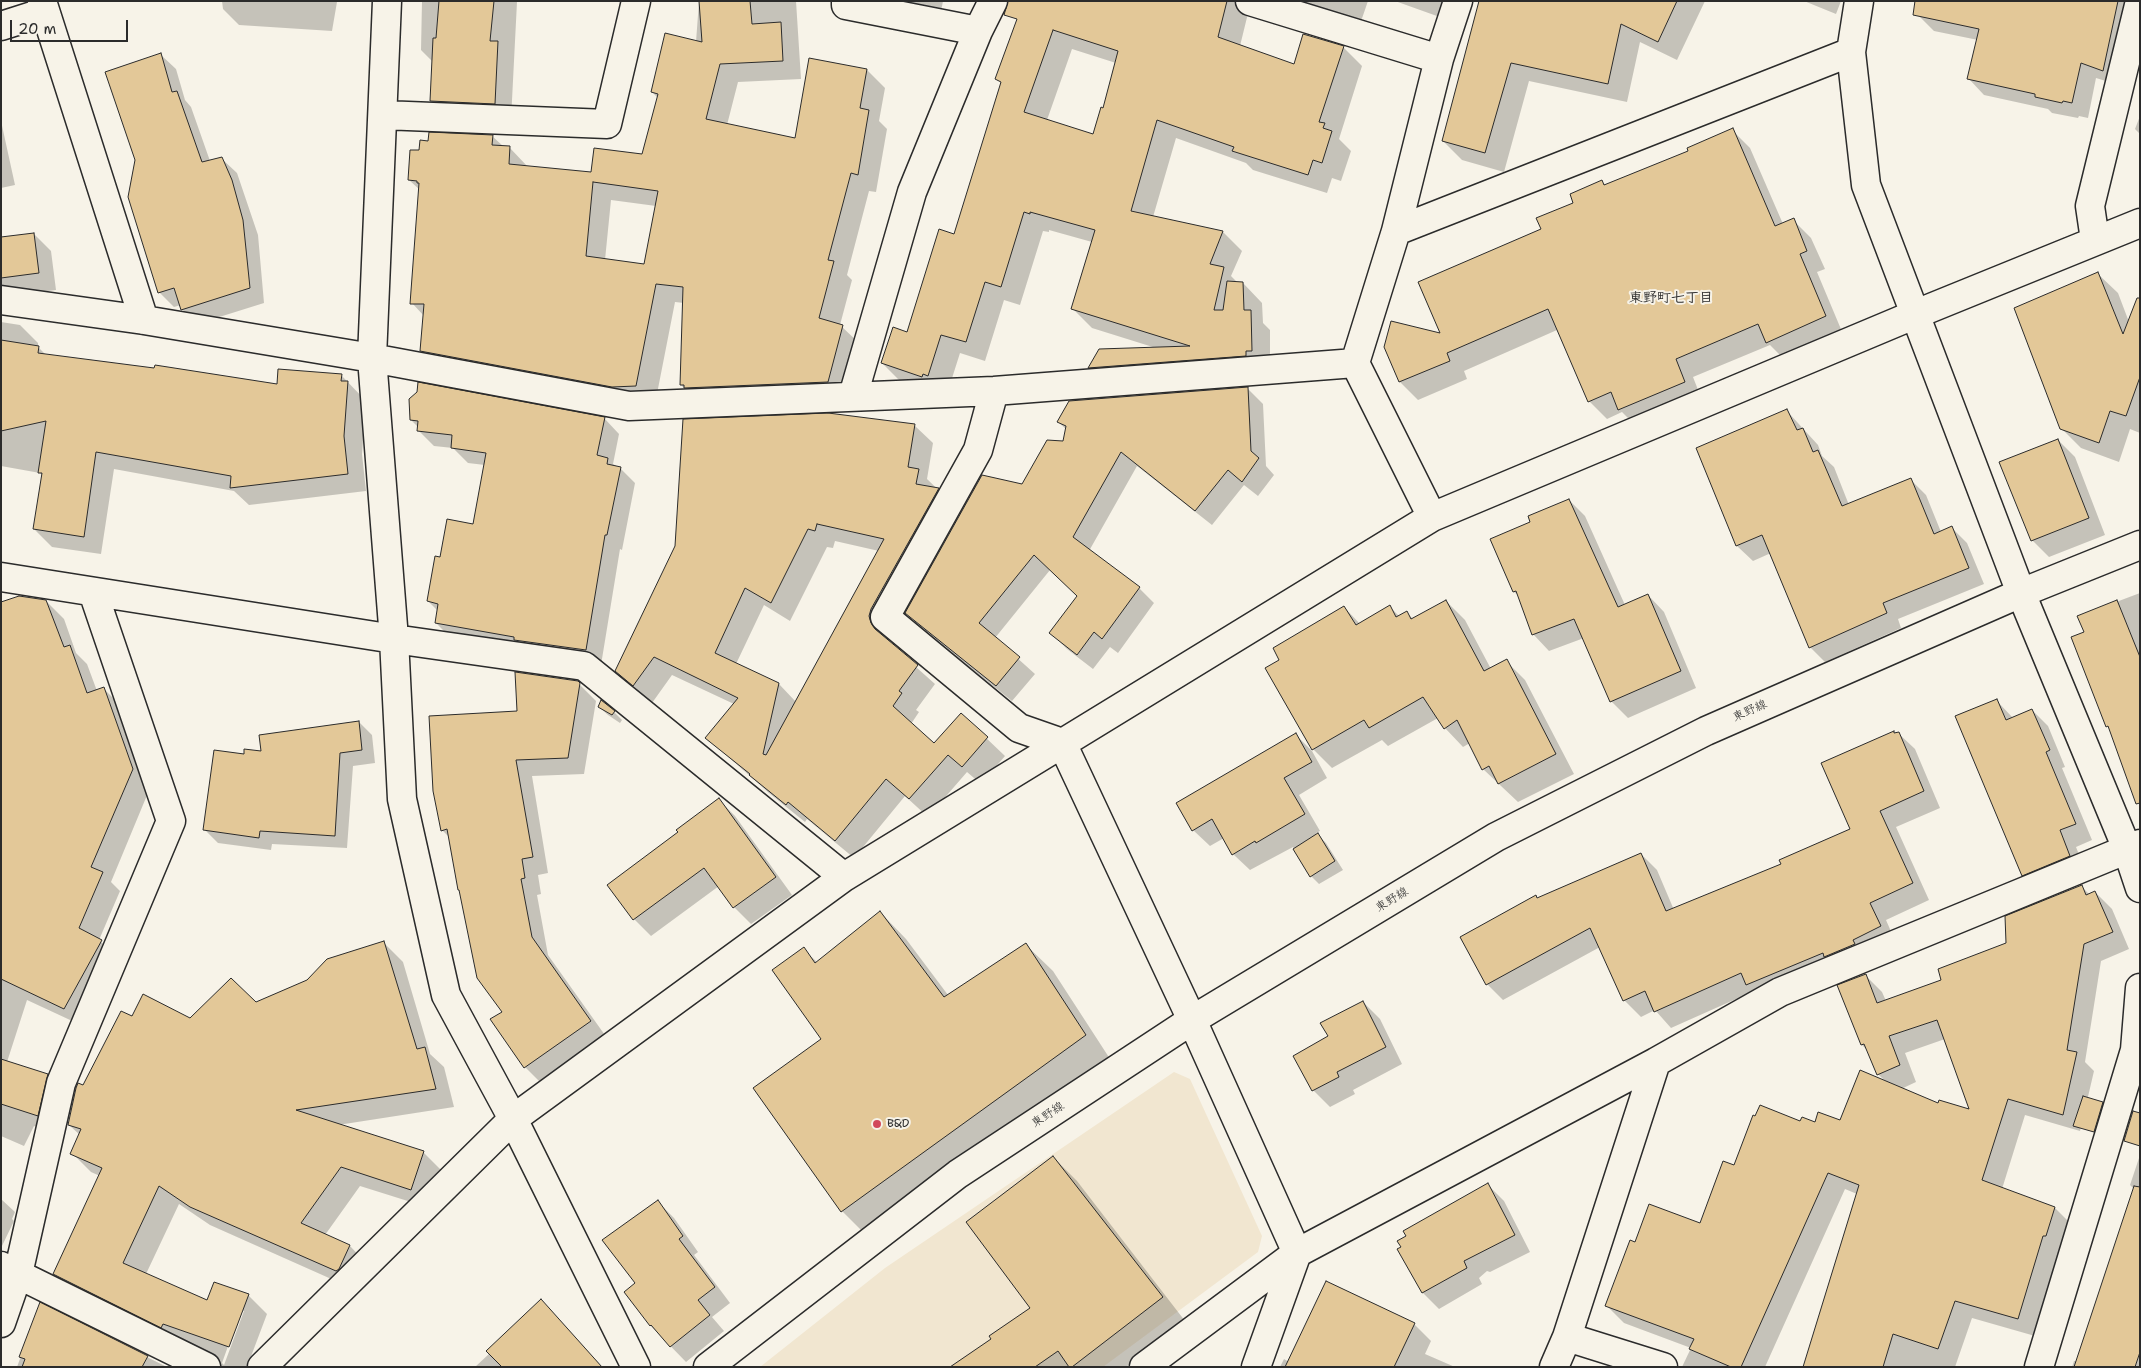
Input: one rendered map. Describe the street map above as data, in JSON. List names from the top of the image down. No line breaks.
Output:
{"streets":{"street":["東野線"]},"districts":["東野町七丁目"],"places":["B&D"],"scale_bar":"20 m"}
